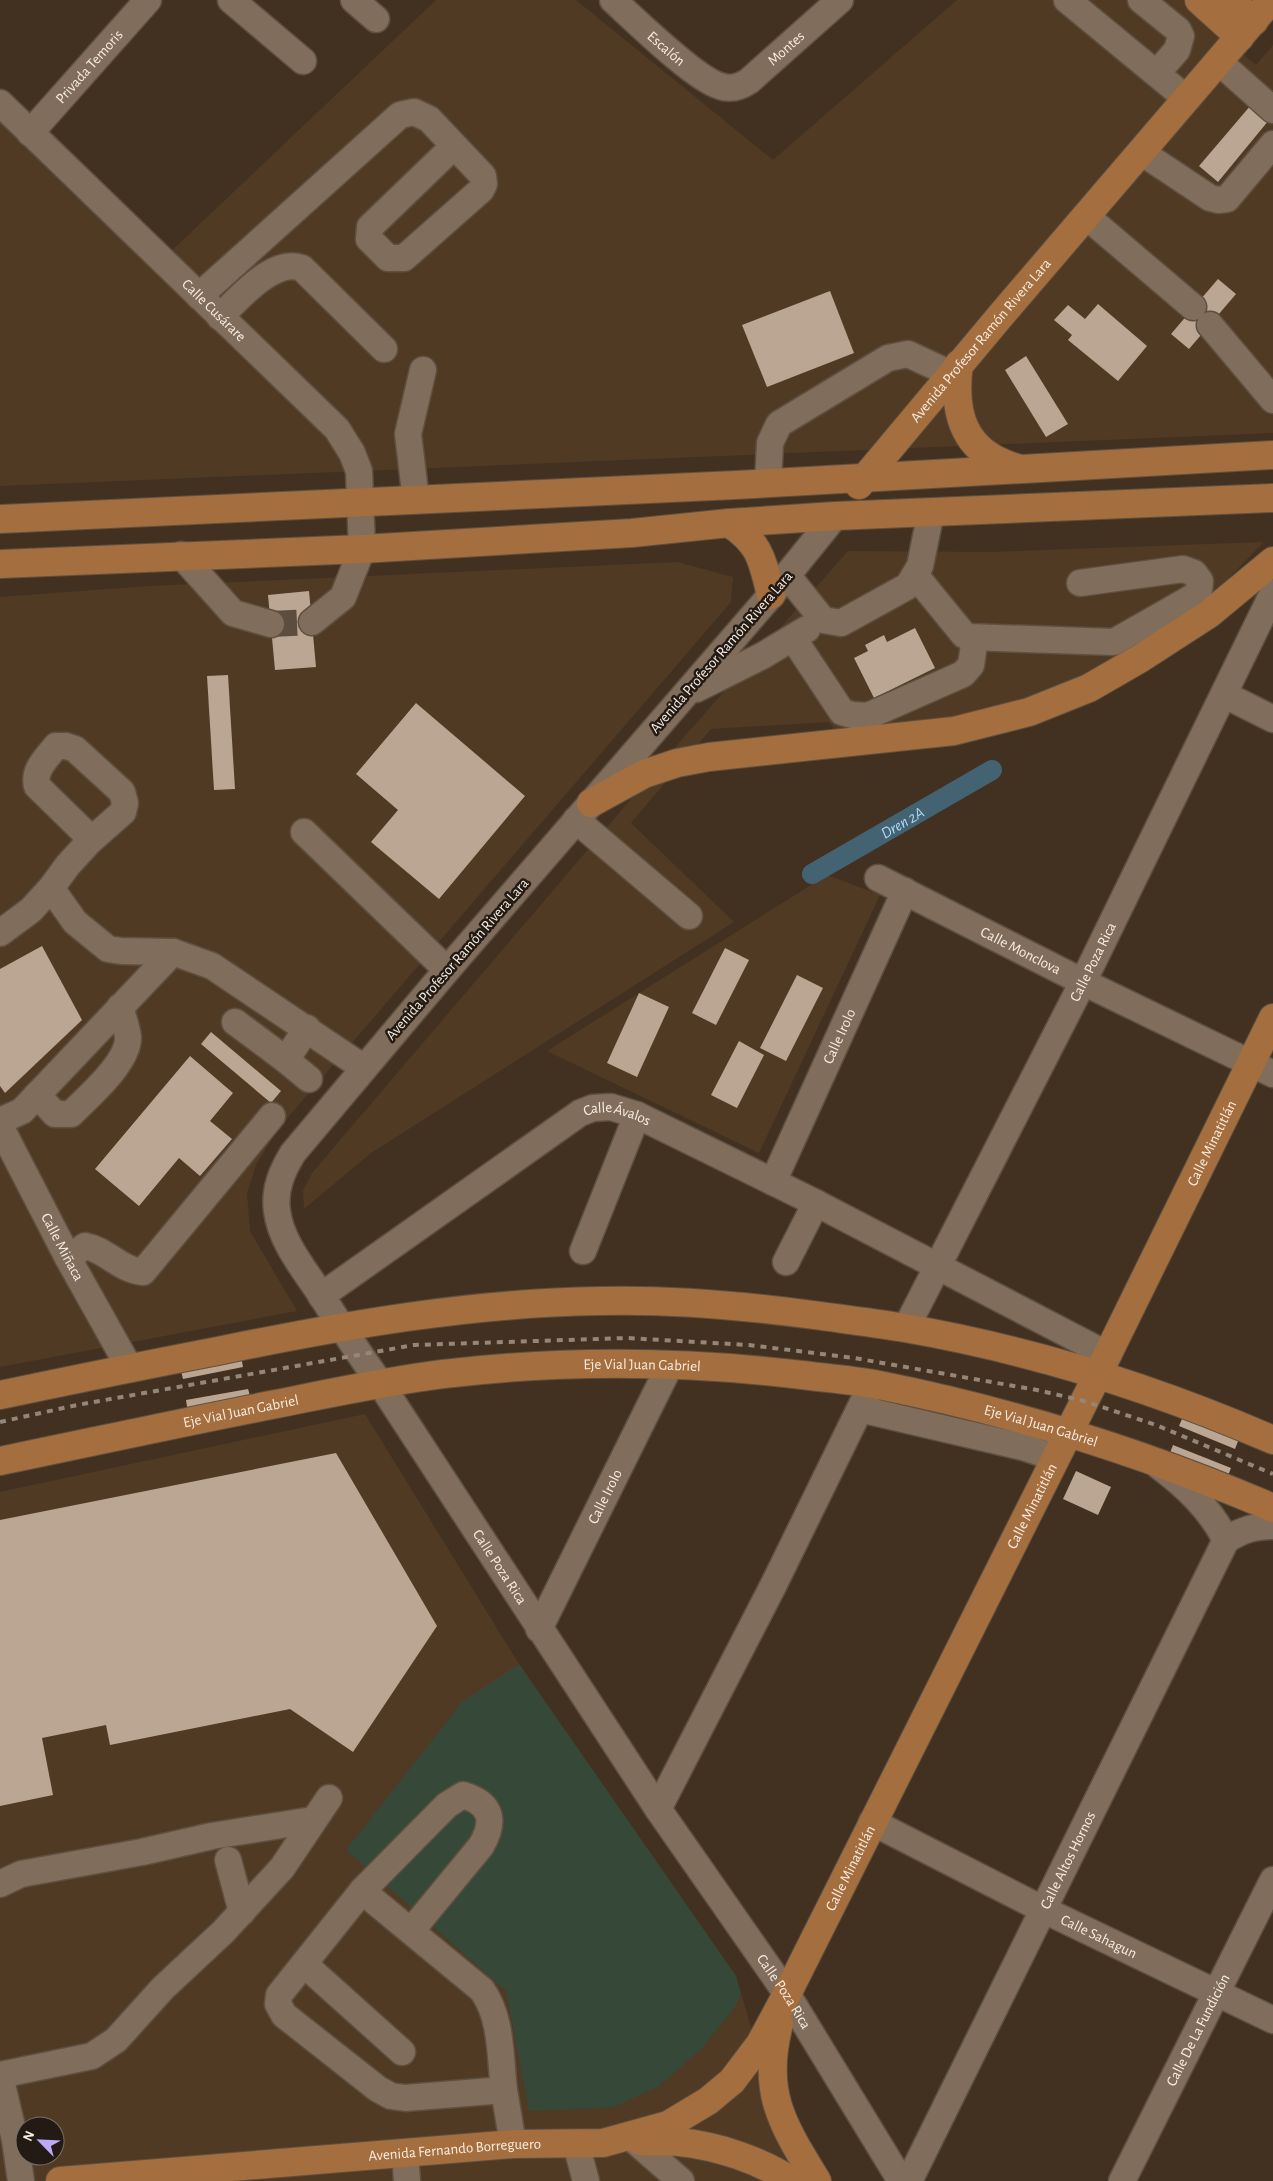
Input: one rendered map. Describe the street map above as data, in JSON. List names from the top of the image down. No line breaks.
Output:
{"streets":{"main road":["Avenida Profesor Ramón Rivera Lara","Calle Minatitlán","Eje Vial Juan Gabriel","Avenida Fernando Borreguero"],"street":["Escalón","Montes","Privada Temoris","Calle Cusárare","Calle Monclova","Calle Poza Rica","Calle Irolo","Calle Ávalos","Calle Miñaca","Calle Altos Hornos","Calle Sahagun","Calle De La Fundición"]},"crossings":[["Escalón","Montes"],["Privada Temoris","Calle Cusárare"],["Avenida Profesor Ramón Rivera Lara","Calle Poza Rica"],["Avenida Profesor Ramón Rivera Lara","Calle Ávalos"],["Calle Monclova","Calle Poza Rica"],["Calle Monclova","Calle Irolo"],["Calle Monclova","Calle Minatitlán"],["Calle Poza Rica","Calle Irolo"],["Calle Poza Rica","Calle Ávalos"],["Calle Poza Rica","Calle Minatitlán"],["Calle Poza Rica","Eje Vial Juan Gabriel"],["Calle Poza Rica","Avenida Fernando Borreguero"],["Calle Irolo","Calle Ávalos"],["Calle Irolo","Eje Vial Juan Gabriel"],["Calle Ávalos","Calle Minatitlán"],["Calle Minatitlán","Eje Vial Juan Gabriel"],["Calle Minatitlán","Calle Sahagun"],["Calle Minatitlán","Avenida Fernando Borreguero"],["Calle Altos Hornos","Calle Sahagun"],["Calle Sahagun","Calle De La Fundición"]],"water":["Dren 2A"],"north":"top left"}
